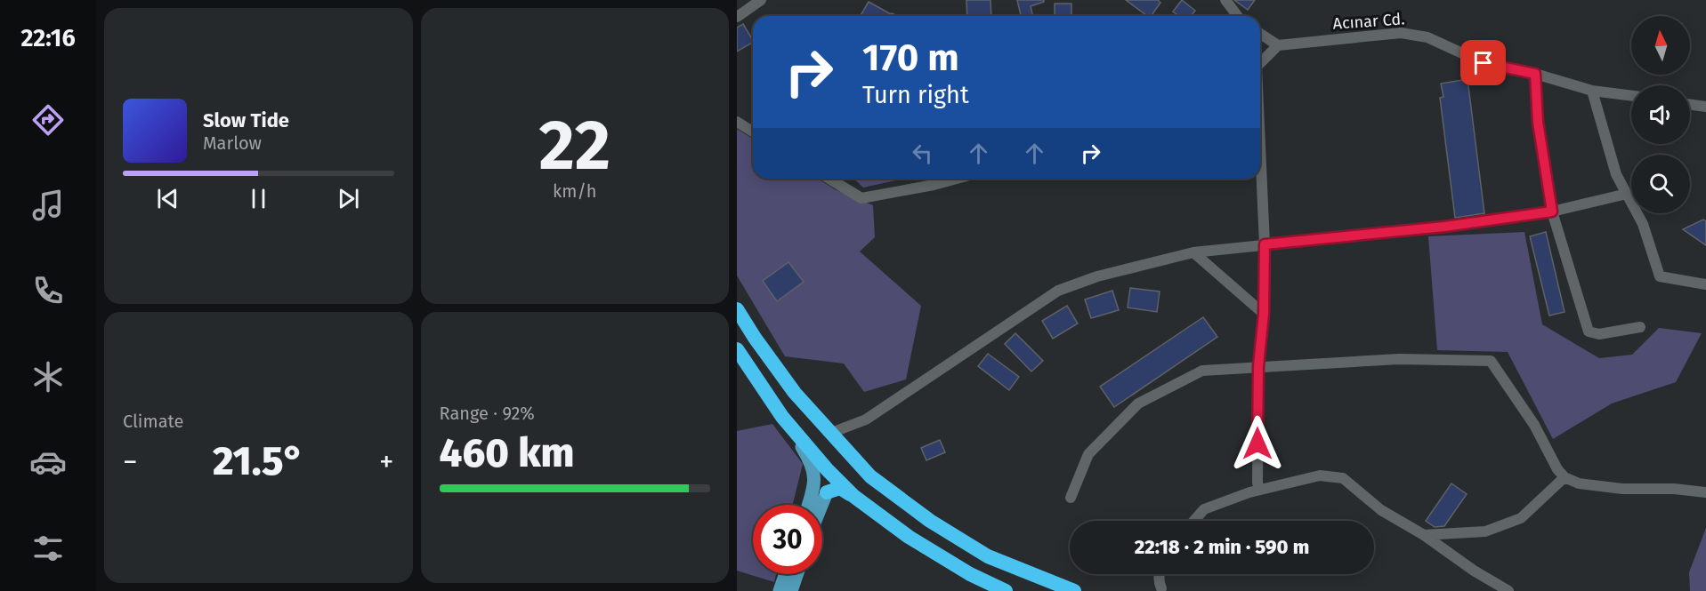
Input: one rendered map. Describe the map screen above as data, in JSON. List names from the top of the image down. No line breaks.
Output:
{"streets":{"street":["Acınar Cd."]},"north":"top","page":{"tabs":"22:16","tile":[["22","km/h"],"Climate",["Range · 92%","460 km"]],"turn":["170 m","Turn right"],"song":["Slow Tide","Marlow"],"heat":["−","21.5°","+"],"limit":"30","trip":"22:18 · 2 min · 590 m"}}
